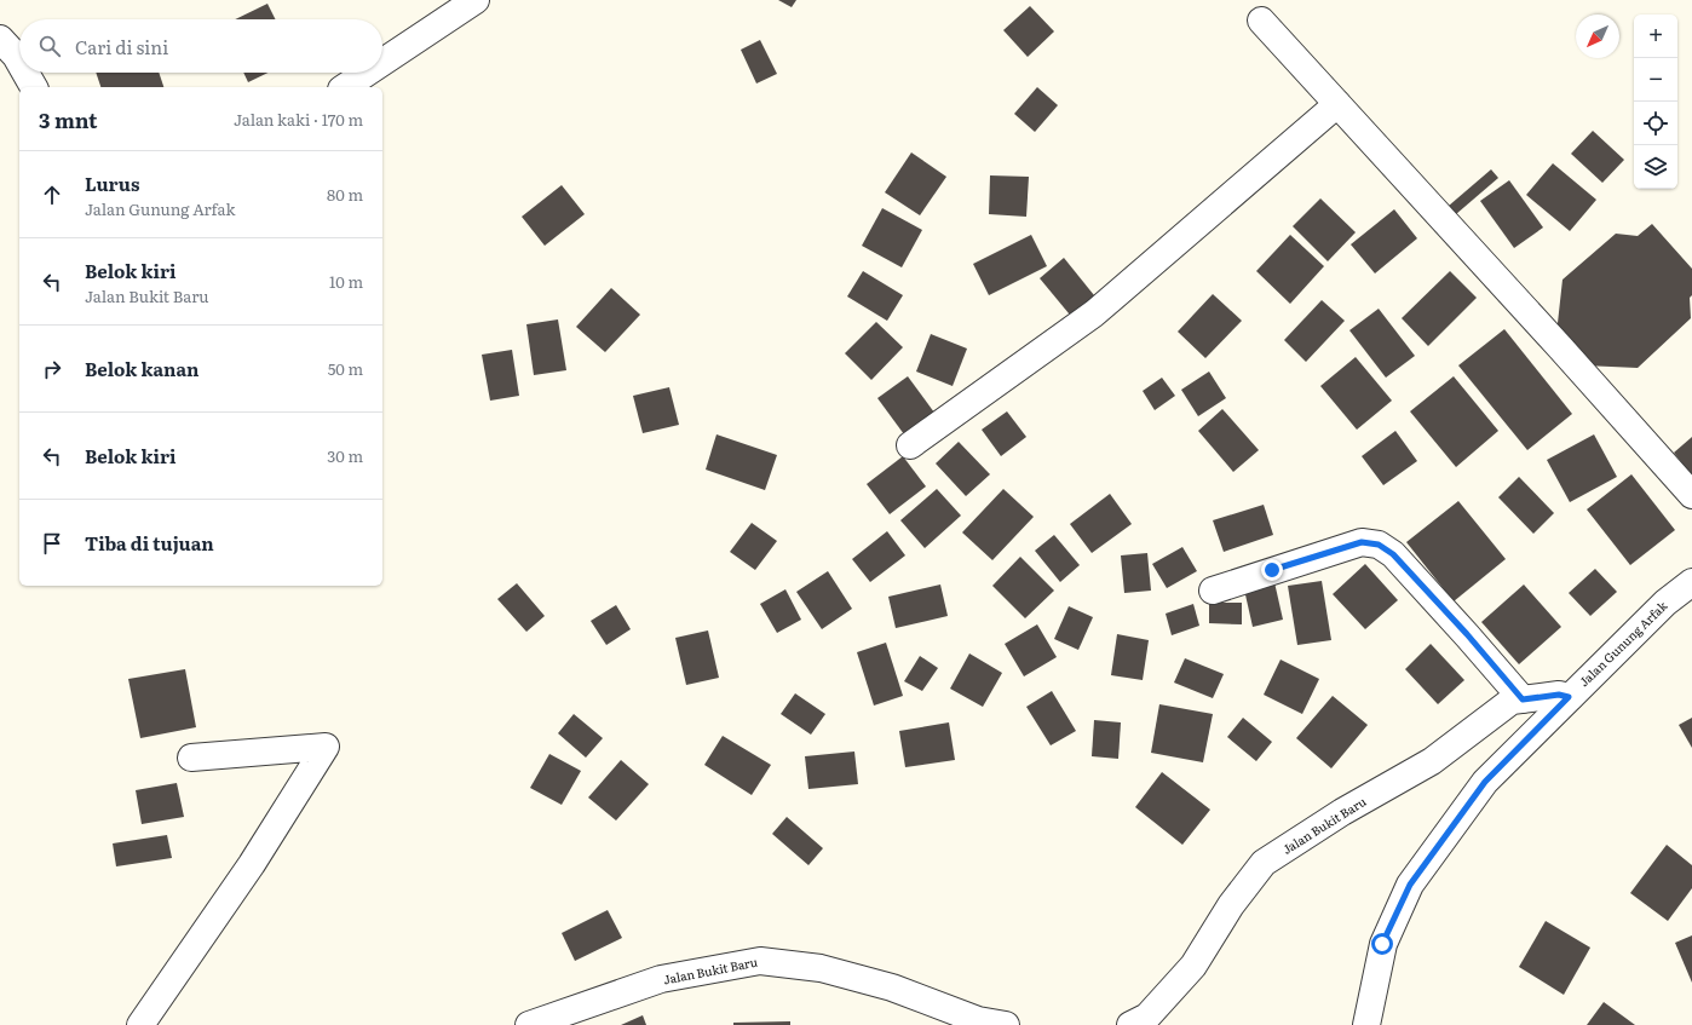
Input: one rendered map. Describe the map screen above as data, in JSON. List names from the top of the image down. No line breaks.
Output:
{"streets":{"street":["Jalan Gunung Arfak","Jalan Bukit Baru"]},"crossings":[["Jalan Gunung Arfak","Jalan Bukit Baru"]],"north":"bottom left","page":{"map_buttons":["+","−"],"search":"Cari di sini","heading":["3 mnt","Jalan kaki · 170 m"],"list":[["Lurus","Jalan Gunung Arfak","80 m"],["Belok kiri","Jalan Bukit Baru","10 m"],["Belok kanan","50 m"],["Belok kiri","30 m"],"Tiba di tujuan"]}}
